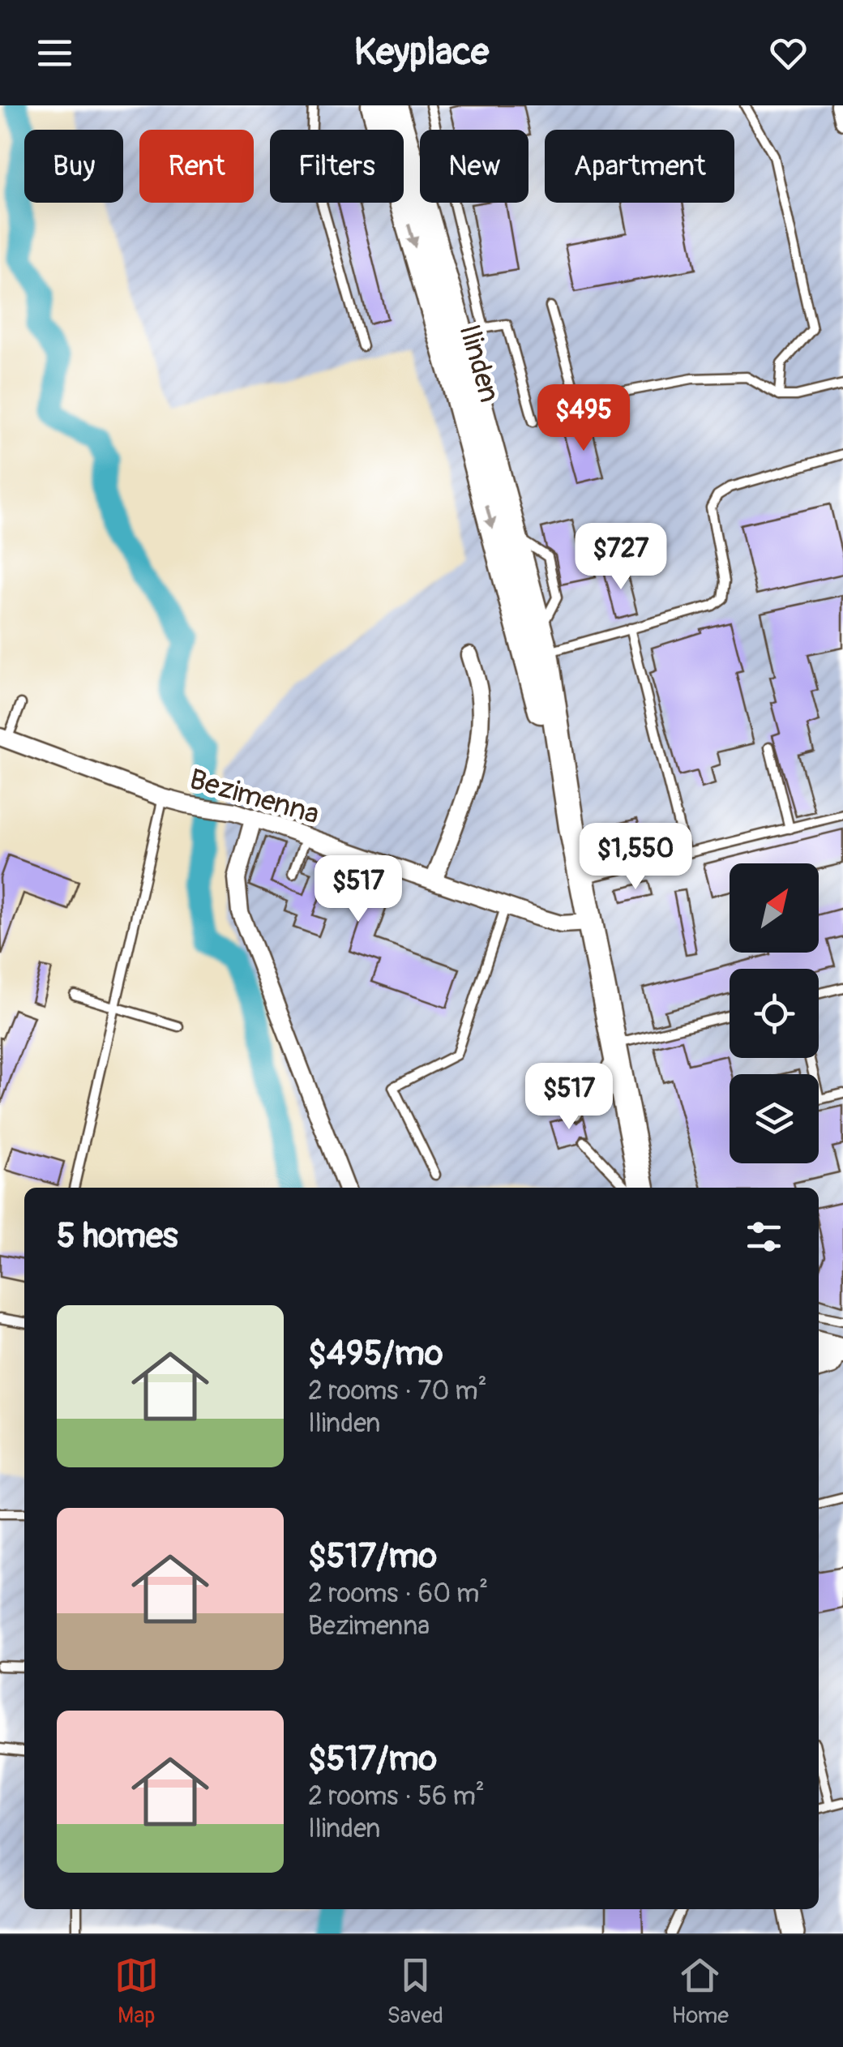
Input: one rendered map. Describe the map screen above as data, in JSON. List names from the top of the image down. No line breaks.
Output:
{"streets":{"main road":["Ilinden"],"street":["Bezimenna"]},"crossings":[["Ilinden","Bezimenna"]],"north":"top right","page":{"header":"Keyplace","chip":["Buy","Rent","Filters","New","Apartment"],"price":["$495","$727","$1,550","$517","$517"],"heading":"5 homes","list":[{"name":"$495/mo","note":"2 rooms · 70 m² · Ilinden"},{"name":"$517/mo","note":"2 rooms · 60 m² · Bezimenna"},{"name":"$517/mo","note":"2 rooms · 56 m² · Ilinden"}],"tabs":["Map","Saved","Home"]}}
